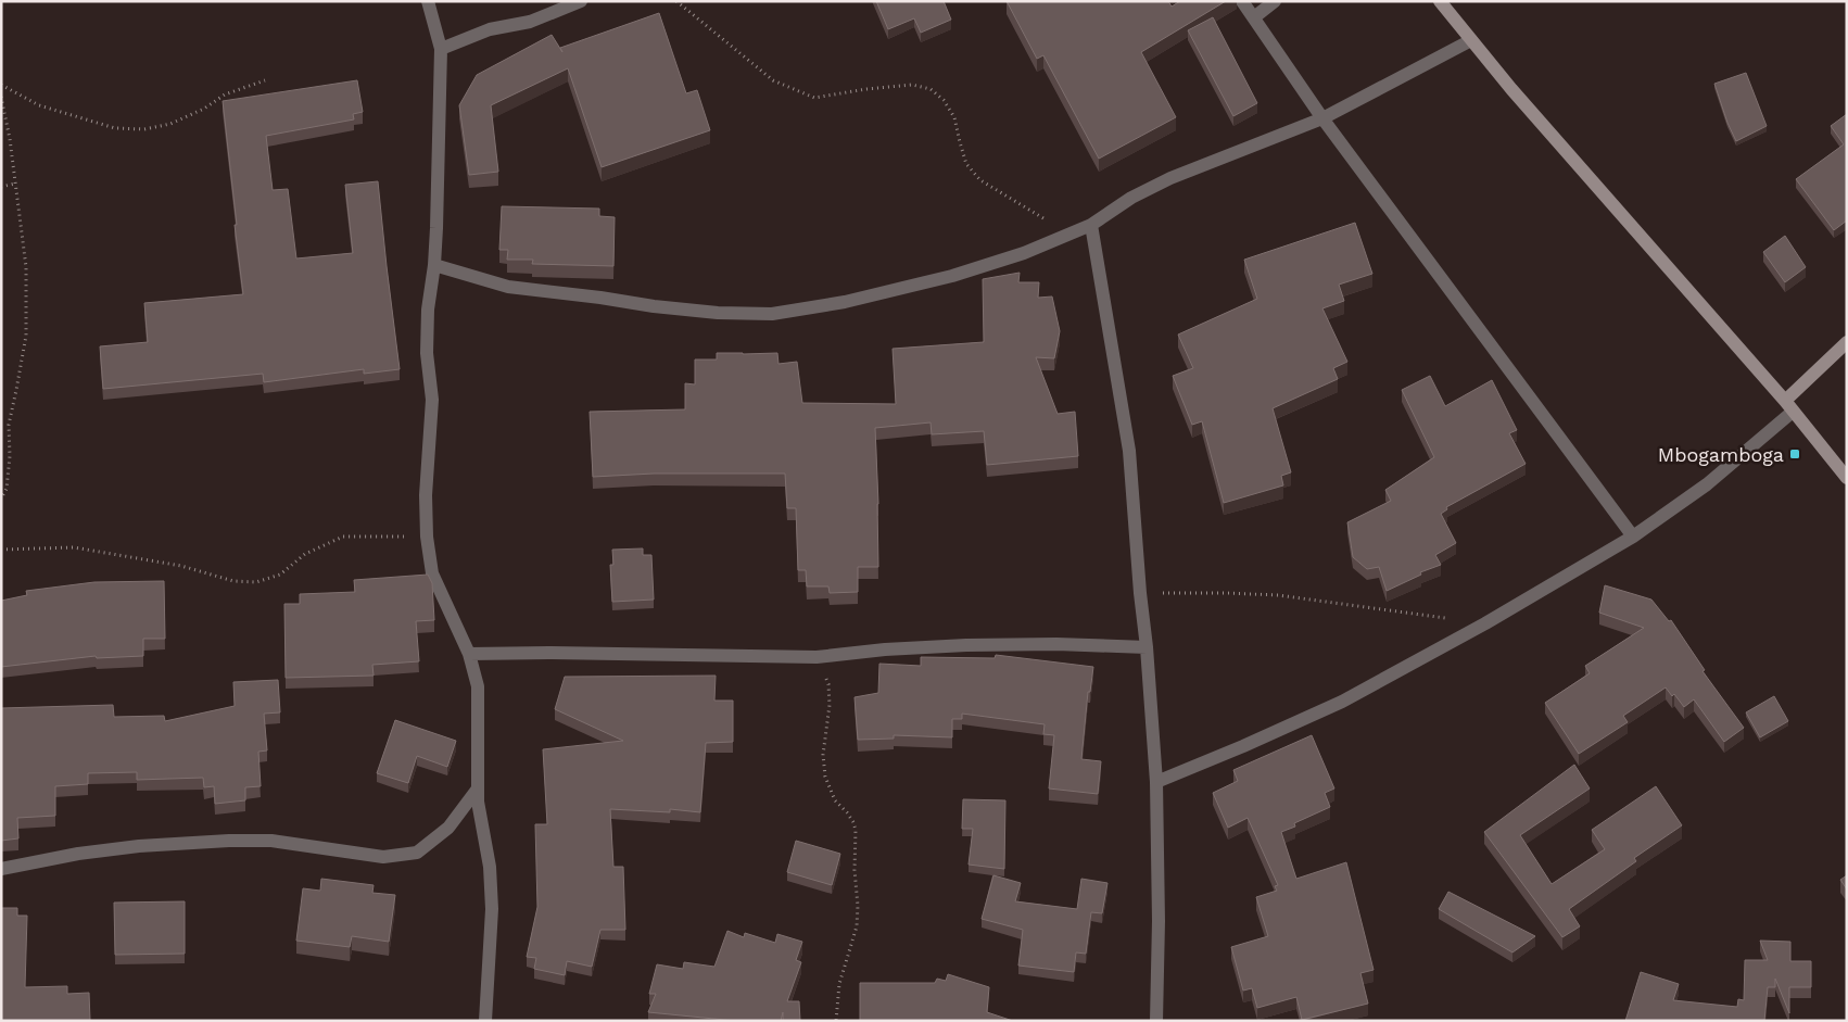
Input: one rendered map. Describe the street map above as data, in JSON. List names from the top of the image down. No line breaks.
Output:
{"places":{"transit":["Mbogamboga"]}}
